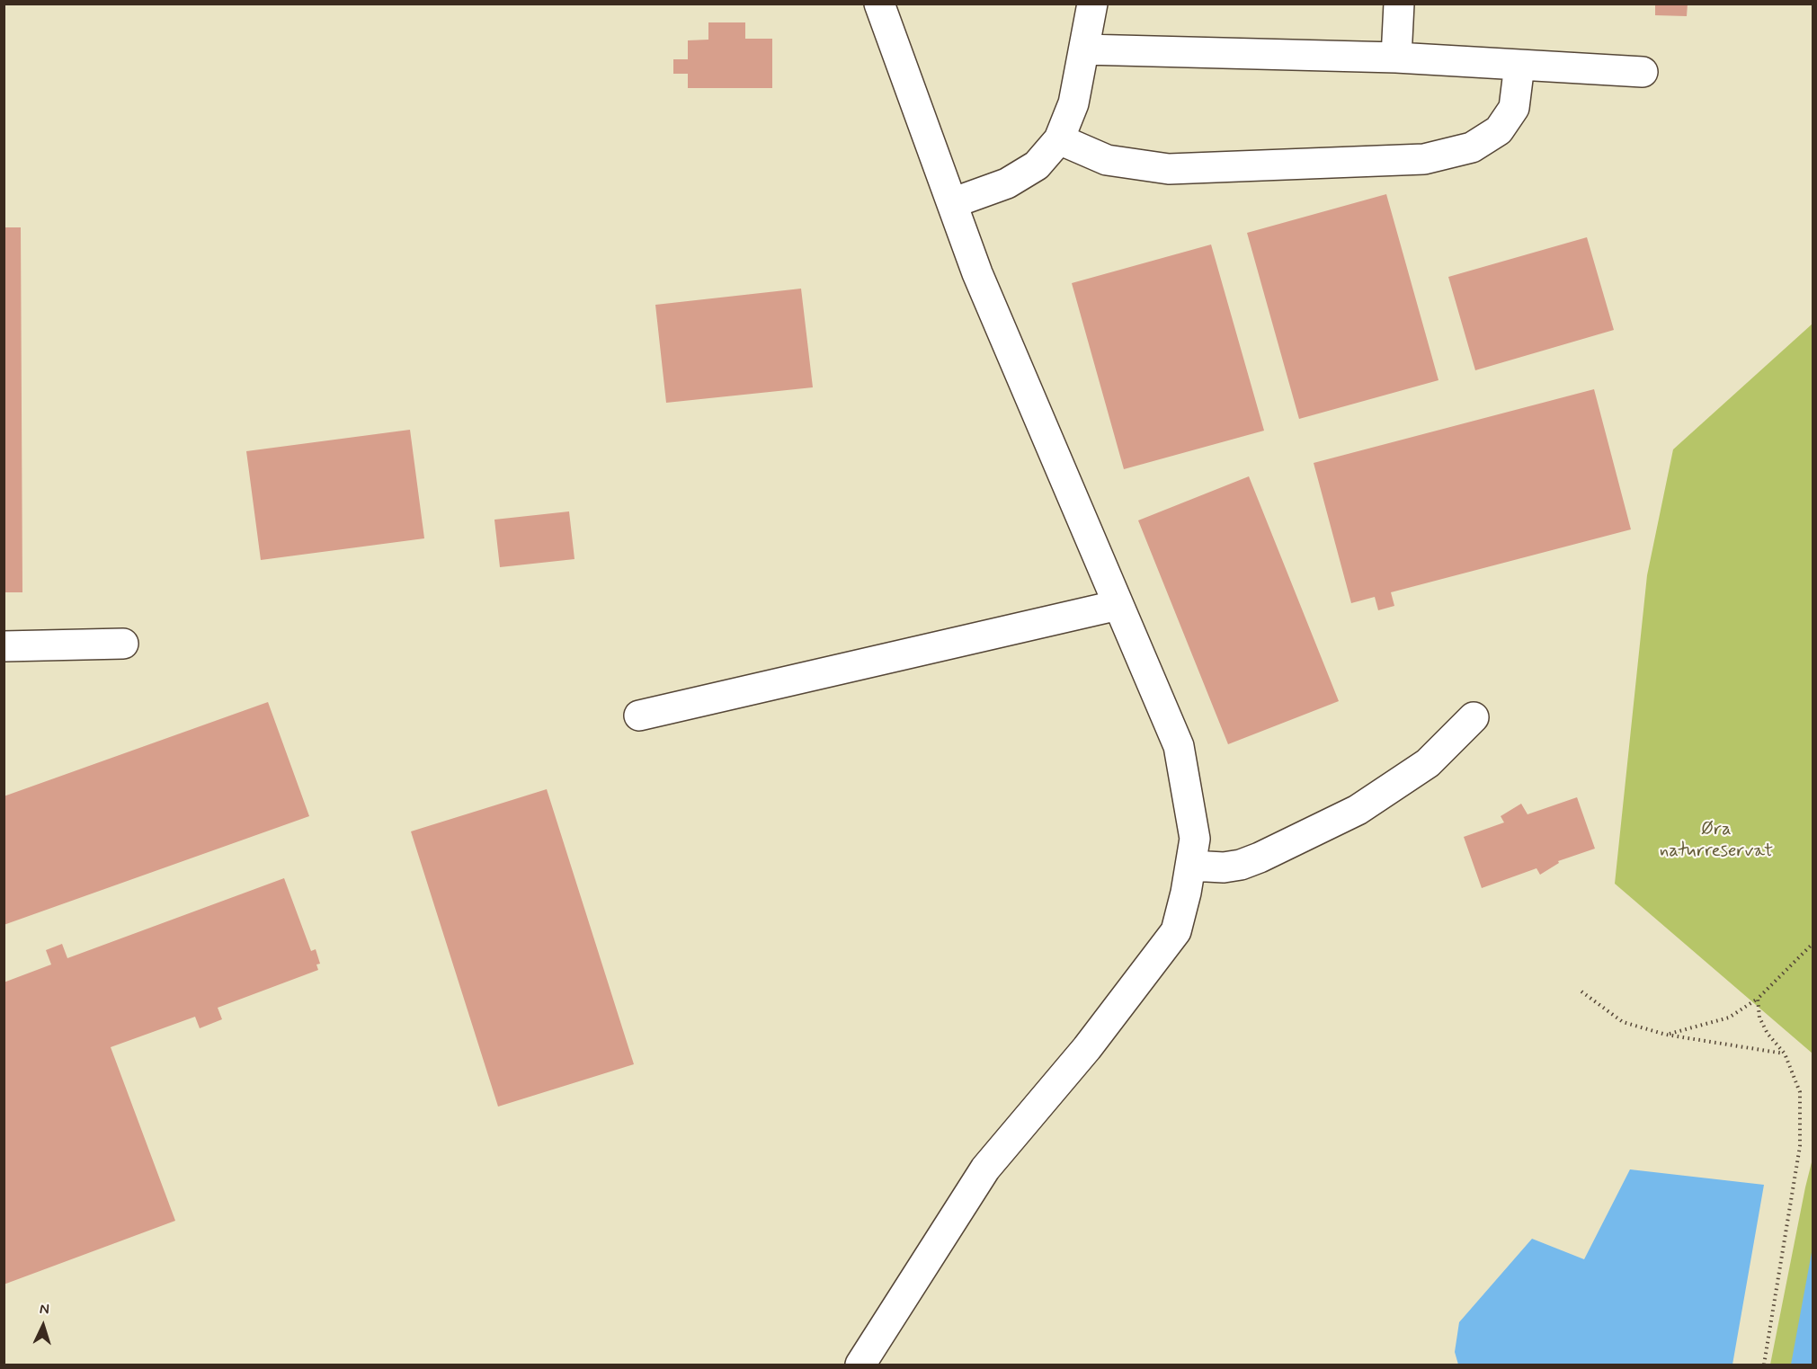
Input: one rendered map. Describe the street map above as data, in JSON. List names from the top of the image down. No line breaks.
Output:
{"parks":["Øra naturreservat"],"north":"top"}
